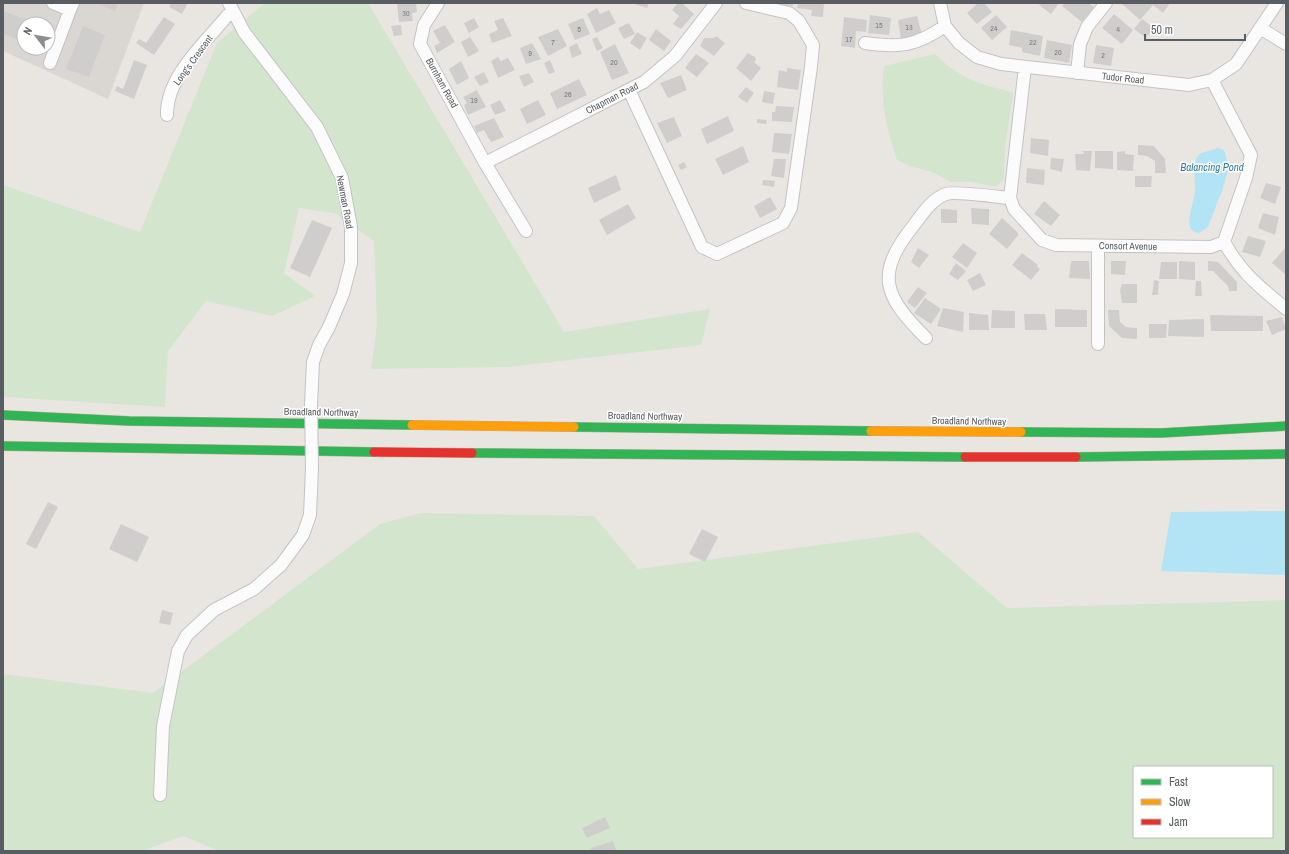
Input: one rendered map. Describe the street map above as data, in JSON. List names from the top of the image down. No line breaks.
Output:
{"streets":{"highway":["Broadland Northway"],"street":["Long's Crescent","Tudor Road","Burnham Road","Chapman Road","Newman Road","Consort Avenue"]},"crossings":[["Long's Crescent","Newman Road"],["Burnham Road","Chapman Road"]],"water":["Balancing Pond"],"house_numbers":["30","15","13","24","5","4","17","7","22","20","9","2","20","26","19"],"legend":["Fast","Slow","Jam"],"scale_bar":"50 m","north":"top left"}
